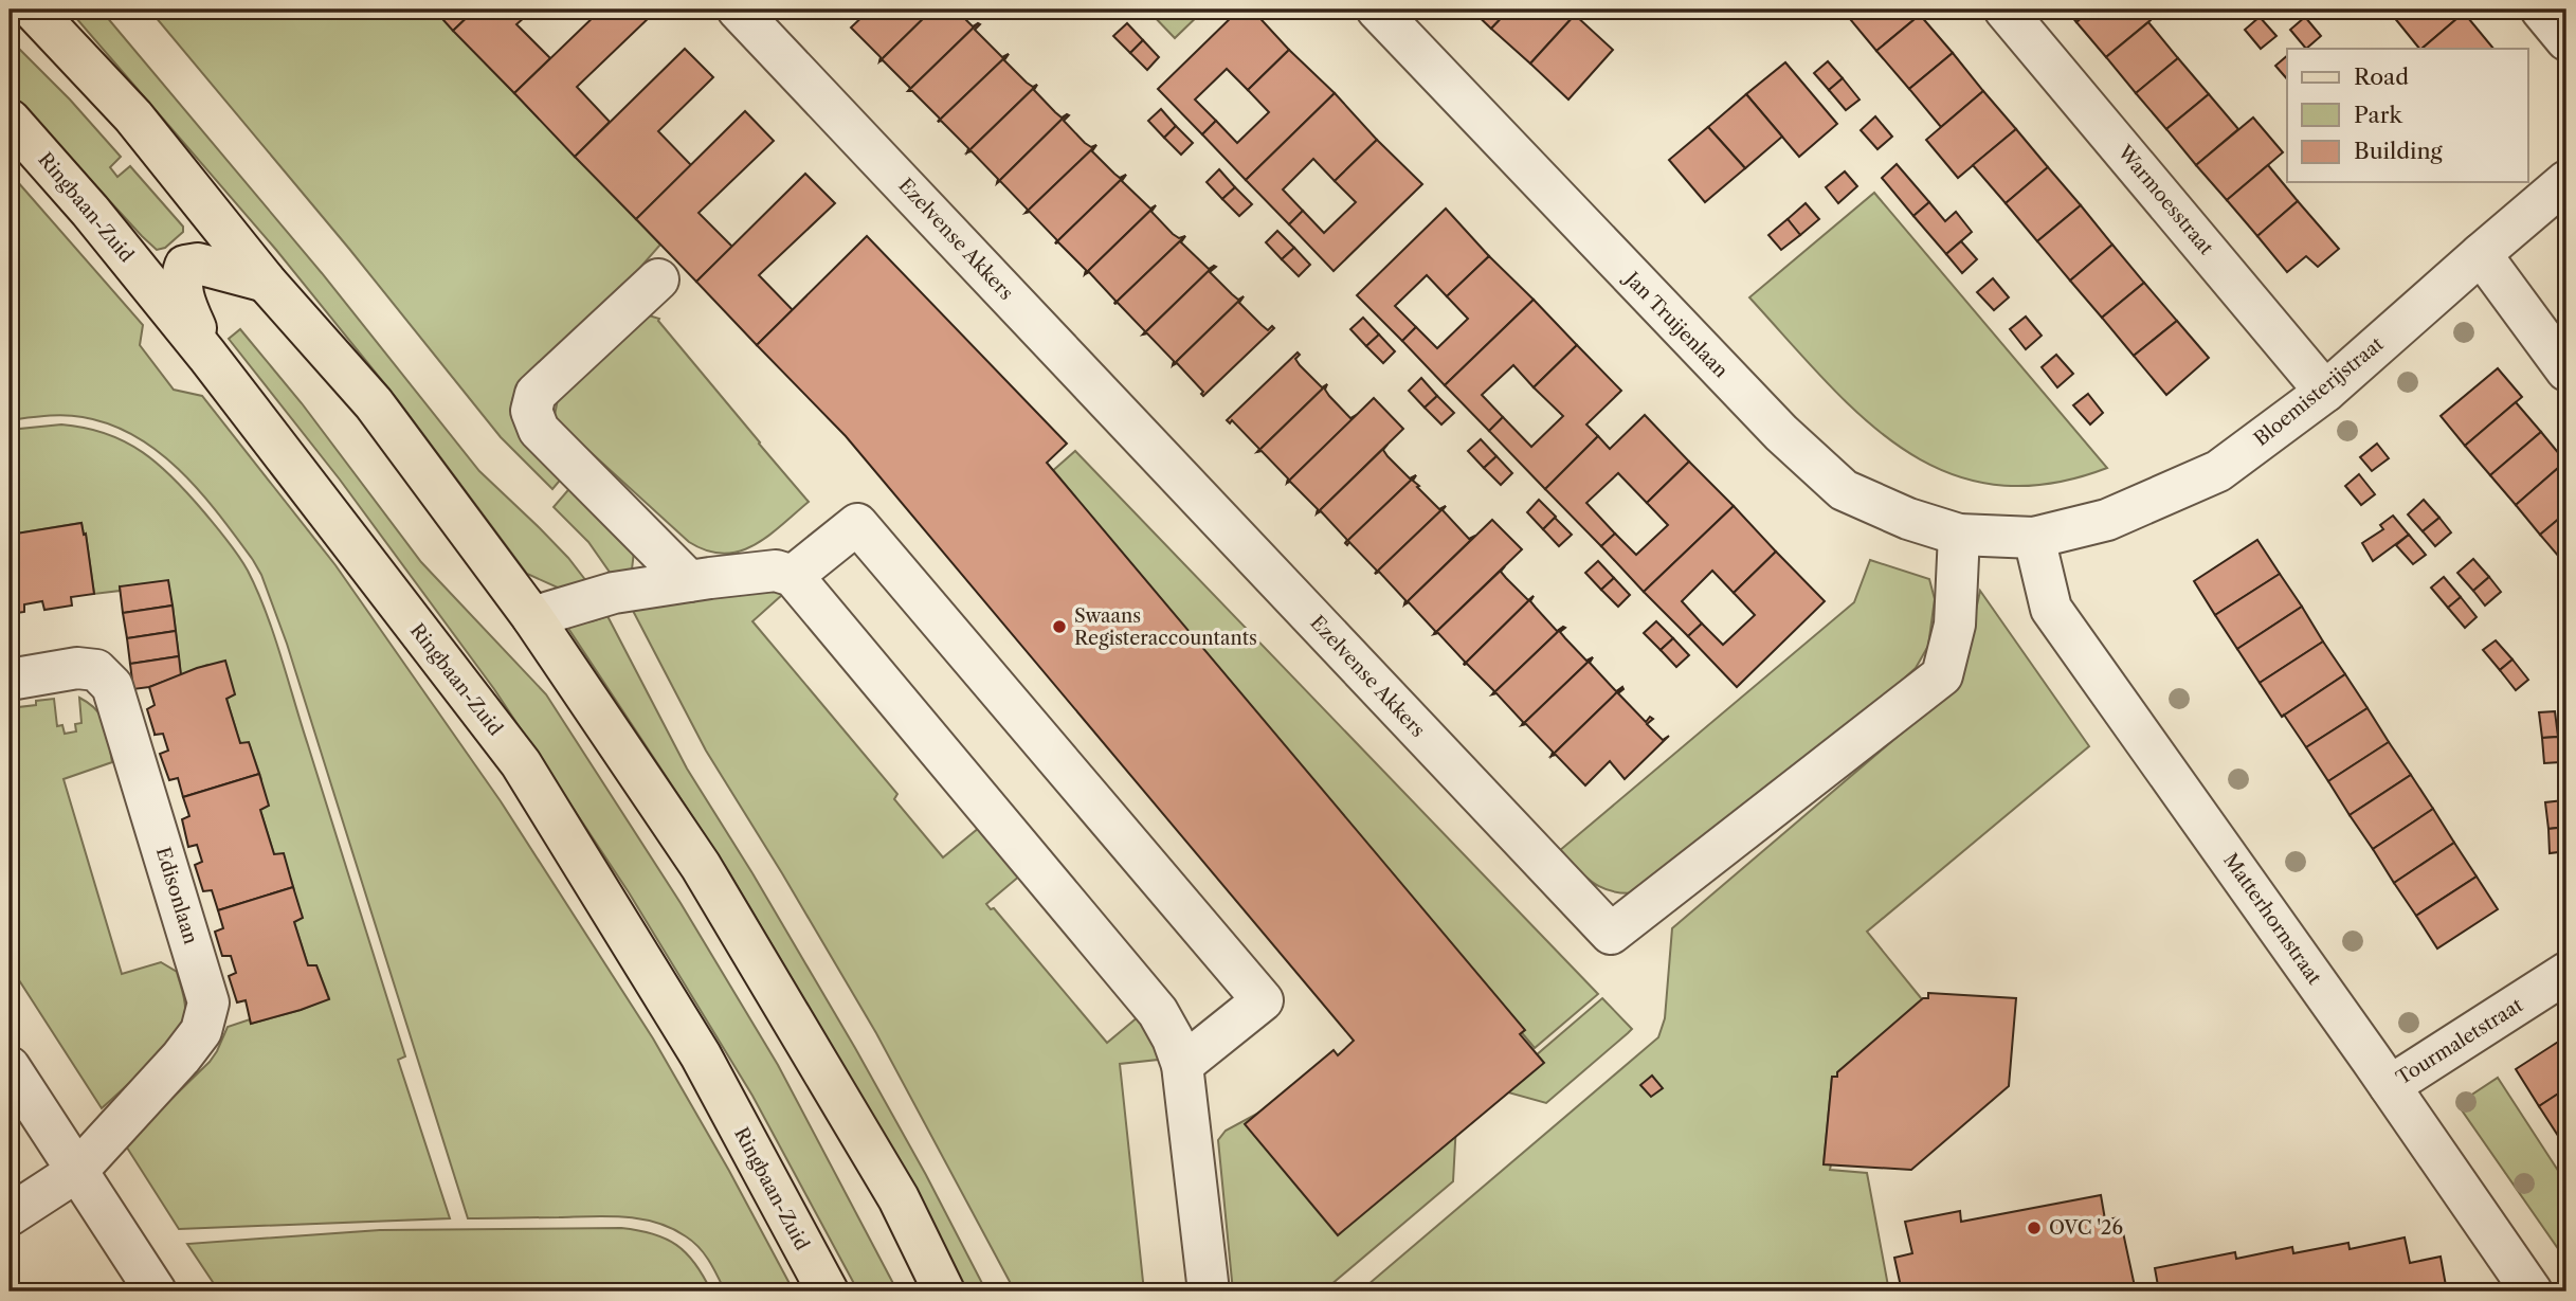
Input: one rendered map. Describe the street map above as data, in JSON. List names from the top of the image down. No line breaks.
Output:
{"streets":{"main road":["Ringbaan-Zuid"],"street":["Warmoesstraat","Ezelvense Akkers","Jan Truijenlaan","Bloemisterijstraat","Edisonlaan","Matterhornstraat","Tourmaletstraat"]},"crossings":[["Warmoesstraat","Bloemisterijstraat"],["Ezelvense Akkers","Jan Truijenlaan"],["Jan Truijenlaan","Bloemisterijstraat"],["Jan Truijenlaan","Matterhornstraat"],["Bloemisterijstraat","Matterhornstraat"],["Matterhornstraat","Tourmaletstraat"]],"places":["Swaans Registeraccountants","OVC '26"],"legend":["Road","Park","Building"]}
